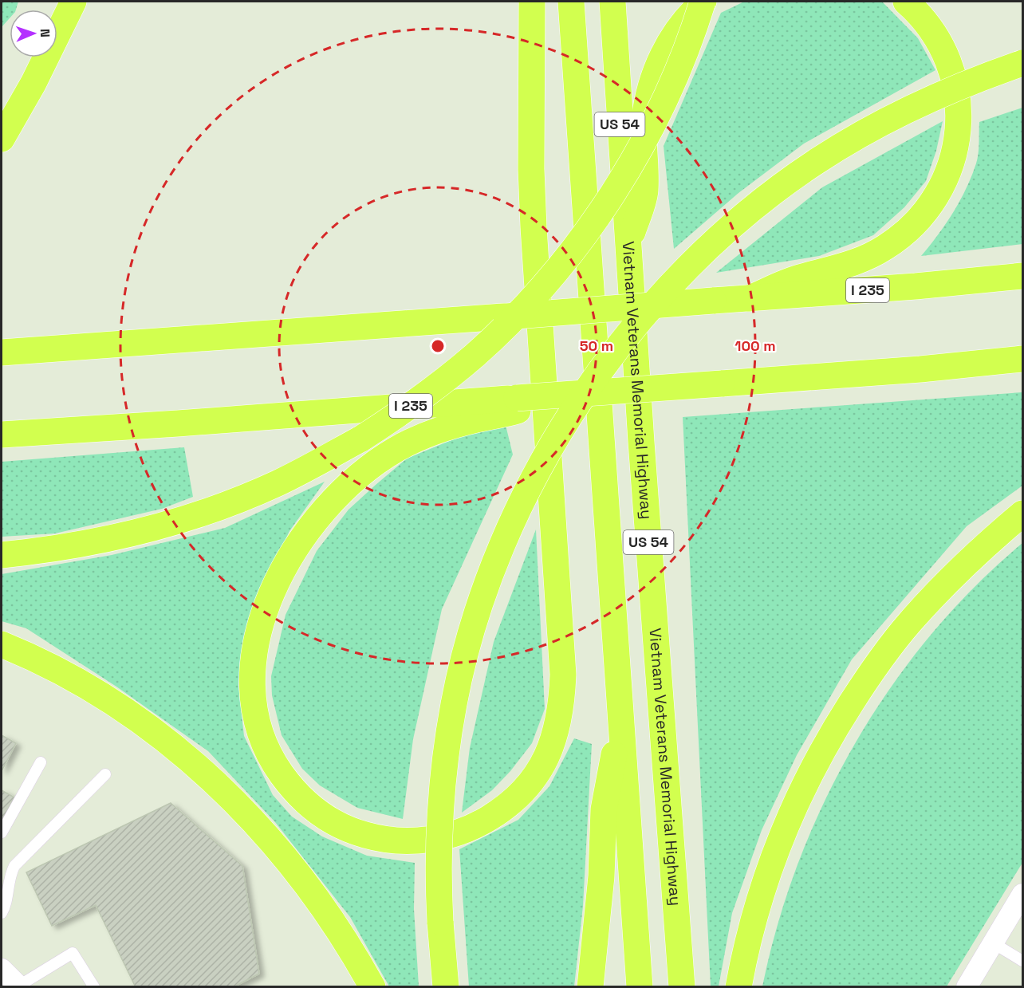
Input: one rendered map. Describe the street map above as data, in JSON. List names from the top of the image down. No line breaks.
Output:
{"streets":{"highway":["US 54","I 235","Vietnam Veterans Memorial Highway"]},"north":"right","rings":["50 m","100 m"]}
